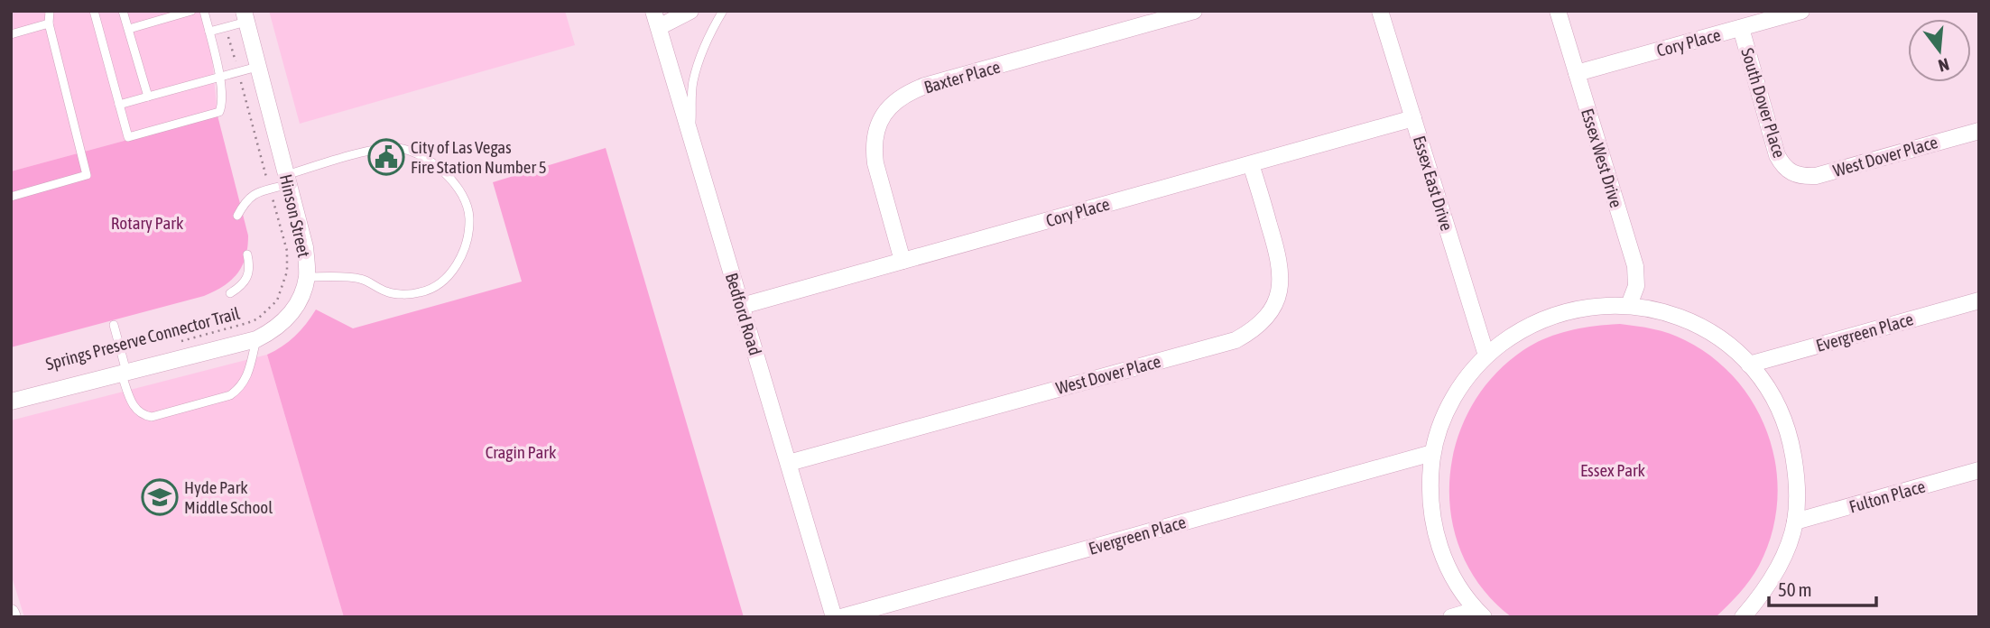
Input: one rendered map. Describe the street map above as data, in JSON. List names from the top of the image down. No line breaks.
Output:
{"streets":{"street":["Cory Place","Baxter Place","South Dover Place","West Dover Place","Essex West Drive","Essex East Drive","Hinson Street","Bedford Road","Evergreen Place","Fulton Place"],"path":["Springs Preserve Connector Trail"]},"crossings":[["Cory Place","Baxter Place"],["Cory Place","South Dover Place"],["Cory Place","West Dover Place"],["Cory Place","Essex West Drive"],["Cory Place","Essex East Drive"],["Cory Place","Bedford Road"],["South Dover Place","West Dover Place"],["West Dover Place","Bedford Road"]],"parks":["Rotary Park","Cragin Park","Essex Park"],"places":{"public building":["City of Las Vegas Fire Station Number 5"],"school or university":["Hyde Park Middle School"]},"scale_bar":"50 m","north":"bottom"}
